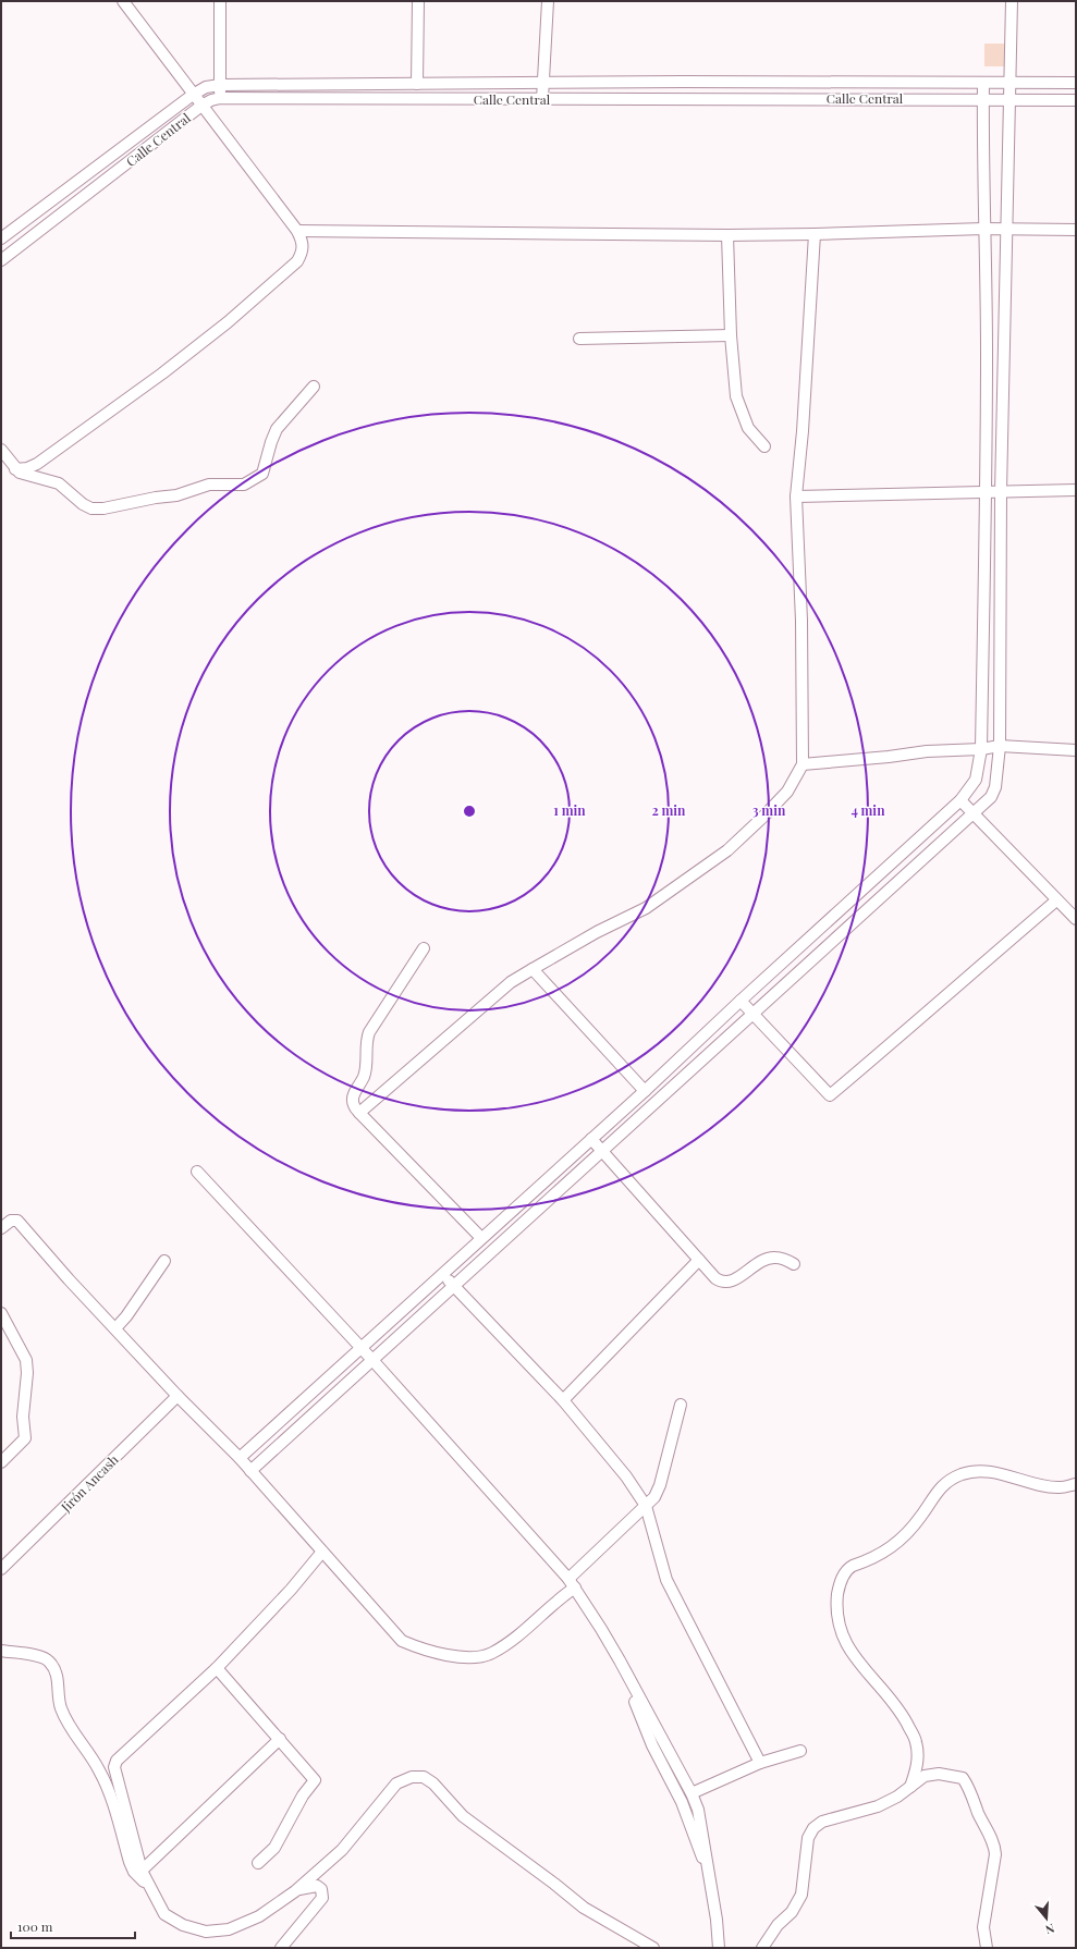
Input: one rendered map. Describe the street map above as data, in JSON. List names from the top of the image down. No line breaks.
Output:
{"streets":{"street":["Calle Central","Jirón Ancash"]},"scale_bar":"100 m","north":"bottom","rings":["1 min","2 min","3 min","4 min"]}
